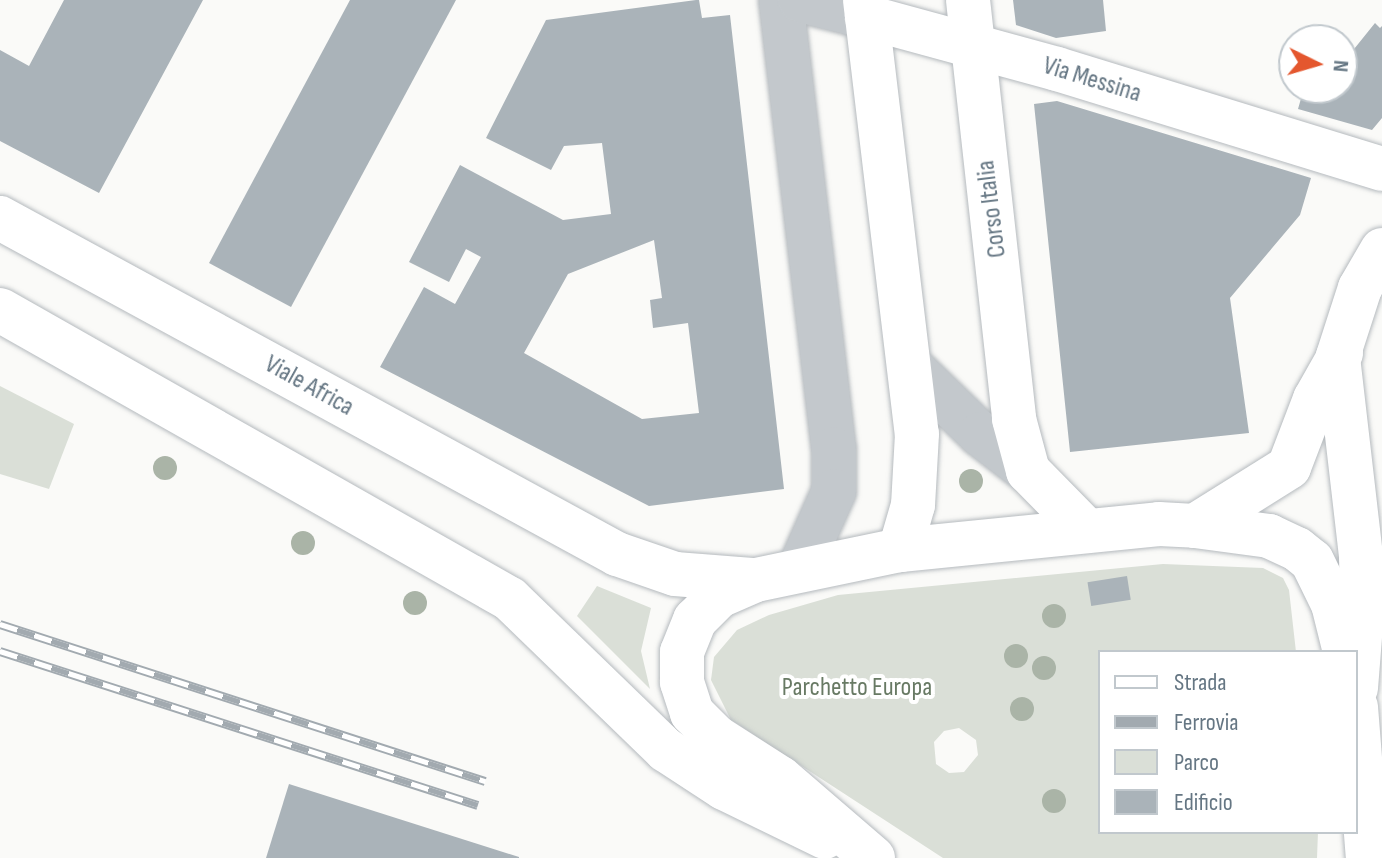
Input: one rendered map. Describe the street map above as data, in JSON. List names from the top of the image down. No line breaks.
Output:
{"streets":{"main road":["Via Messina","Corso Italia","Viale Africa"]},"crossings":[["Via Messina","Corso Italia"]],"parks":["Parchetto Europa"],"legend":["Strada","Ferrovia","Parco","Edificio"],"north":"right"}
